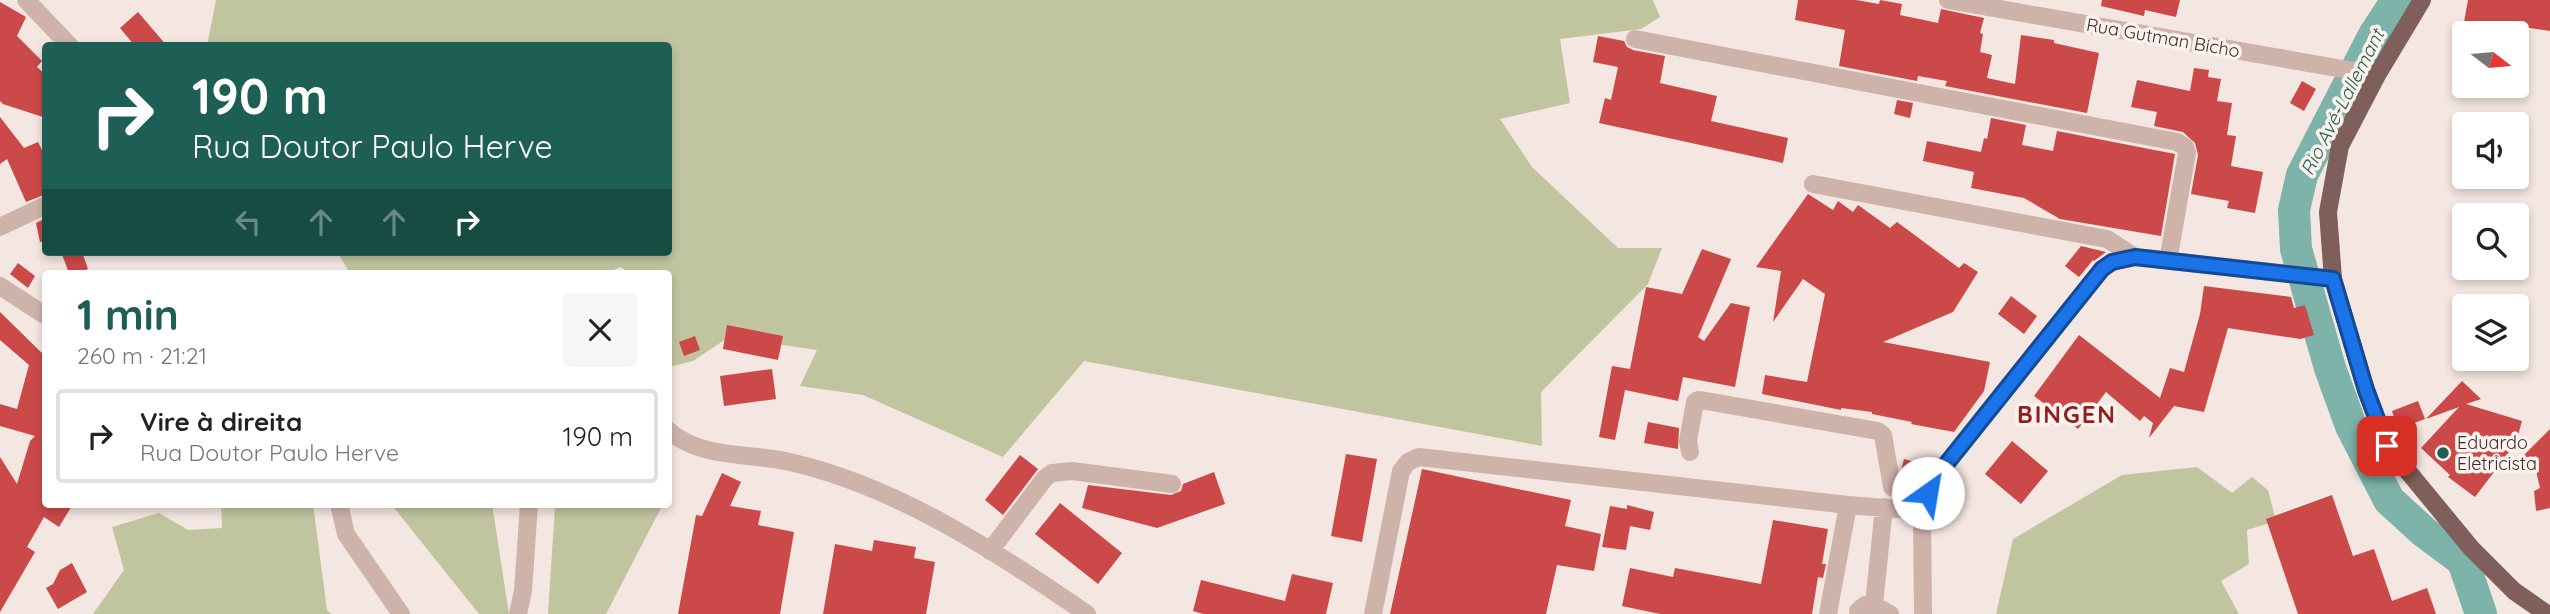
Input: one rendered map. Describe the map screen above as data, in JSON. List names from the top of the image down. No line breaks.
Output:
{"streets":{"street":["Rua Gutman Bicho"]},"districts":["BINGEN"],"water":["Rio Avé‐Lallemant"],"places":["Eduardo Eletricista"],"north":"right","page":{"turn":["190 m","Rua Doutor Paulo Herve"],"heading":["1 min","260 m · 21:21"],"list":[{"name":"Vire à direita","note":"Rua Doutor Paulo Herve","value":"190 m"}]}}
